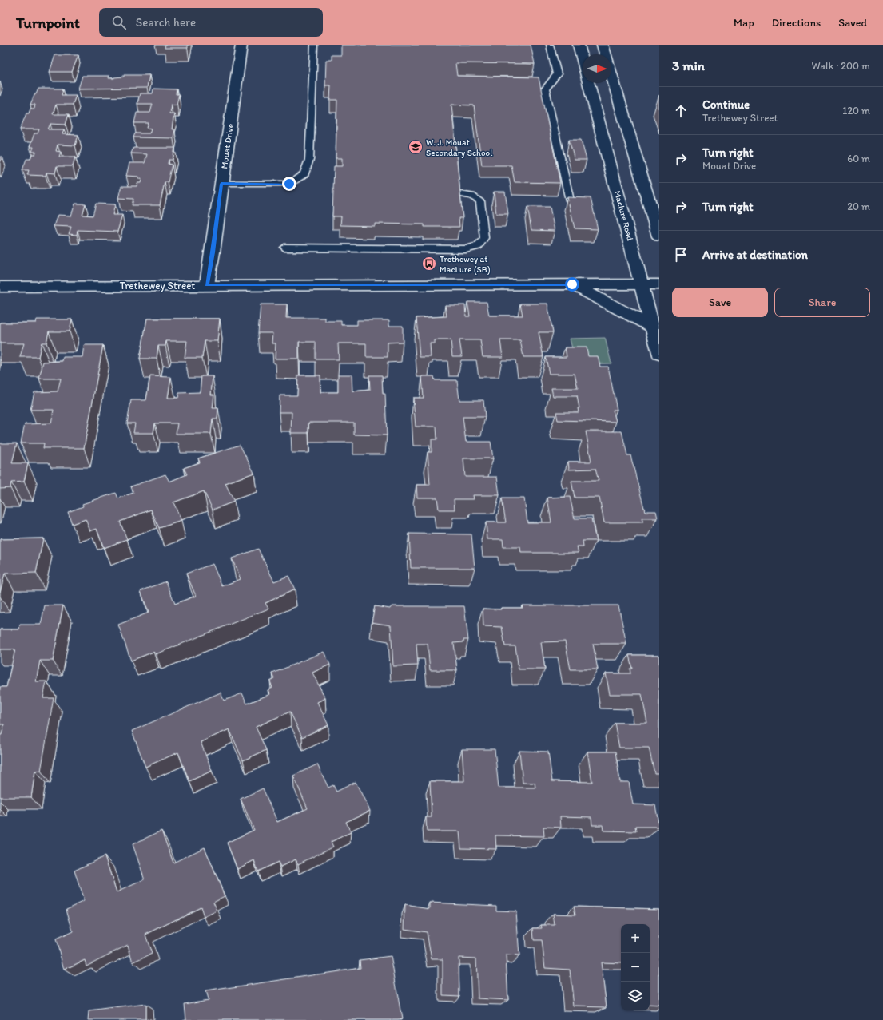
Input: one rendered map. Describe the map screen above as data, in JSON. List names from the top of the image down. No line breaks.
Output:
{"streets":{"main road":["Mouat Drive","Maclure Road","Trethewey Street"]},"crossings":[["Mouat Drive","Trethewey Street"],["Maclure Road","Trethewey Street"]],"places":{"school or university":["W. J. Mouat Secondary School"],"bus stop":["Trethewey at MacLure (SB)"]},"north":"right","page":{"header":"Turnpoint","search":"Search here","nav":["Map","Directions","Saved"],"heading":["3 min","Walk · 200 m"],"list":[["Continue","Trethewey Street","120 m"],["Turn right","Mouat Drive","60 m"],["Turn right","20 m"],"Arrive at destination"],"buttons":["Save","Share"],"map_buttons":["+","−"]}}
